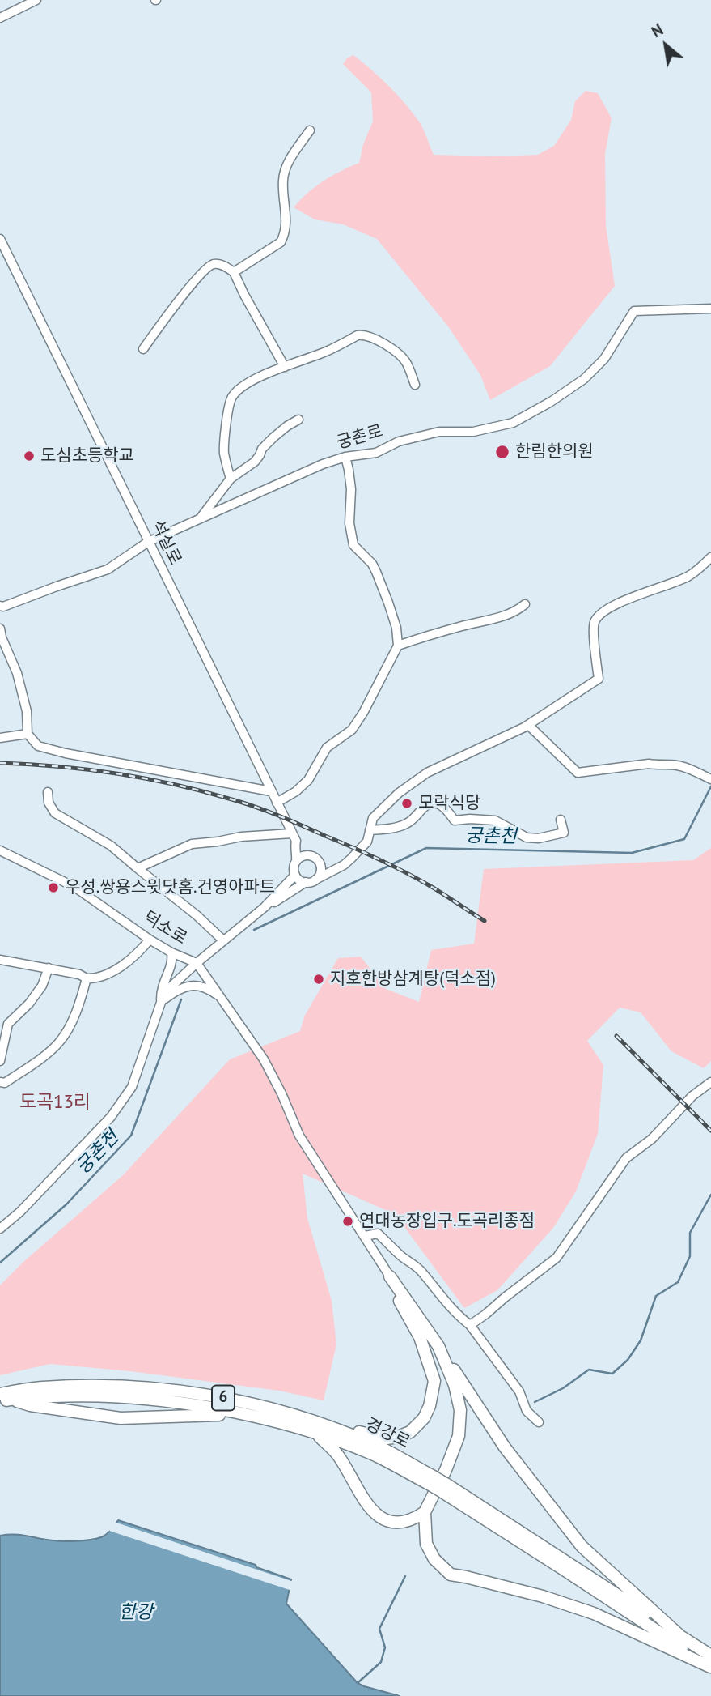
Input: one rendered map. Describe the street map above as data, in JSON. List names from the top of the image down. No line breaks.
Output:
{"streets":{"main road":["6","경강로"],"street":["궁촌로","석실로","덕소로"]},"crossings":[["궁촌로","석실로"]],"districts":["도곡13리"],"water":["궁촌천","한강"],"places":["한림한의원","도심초등학교","모락식당","우성.쌍용스윗닷홈.건영아파트","지호한방삼계탕(덕소점)","연대농장입구.도곡리종점"],"north":"top left"}
